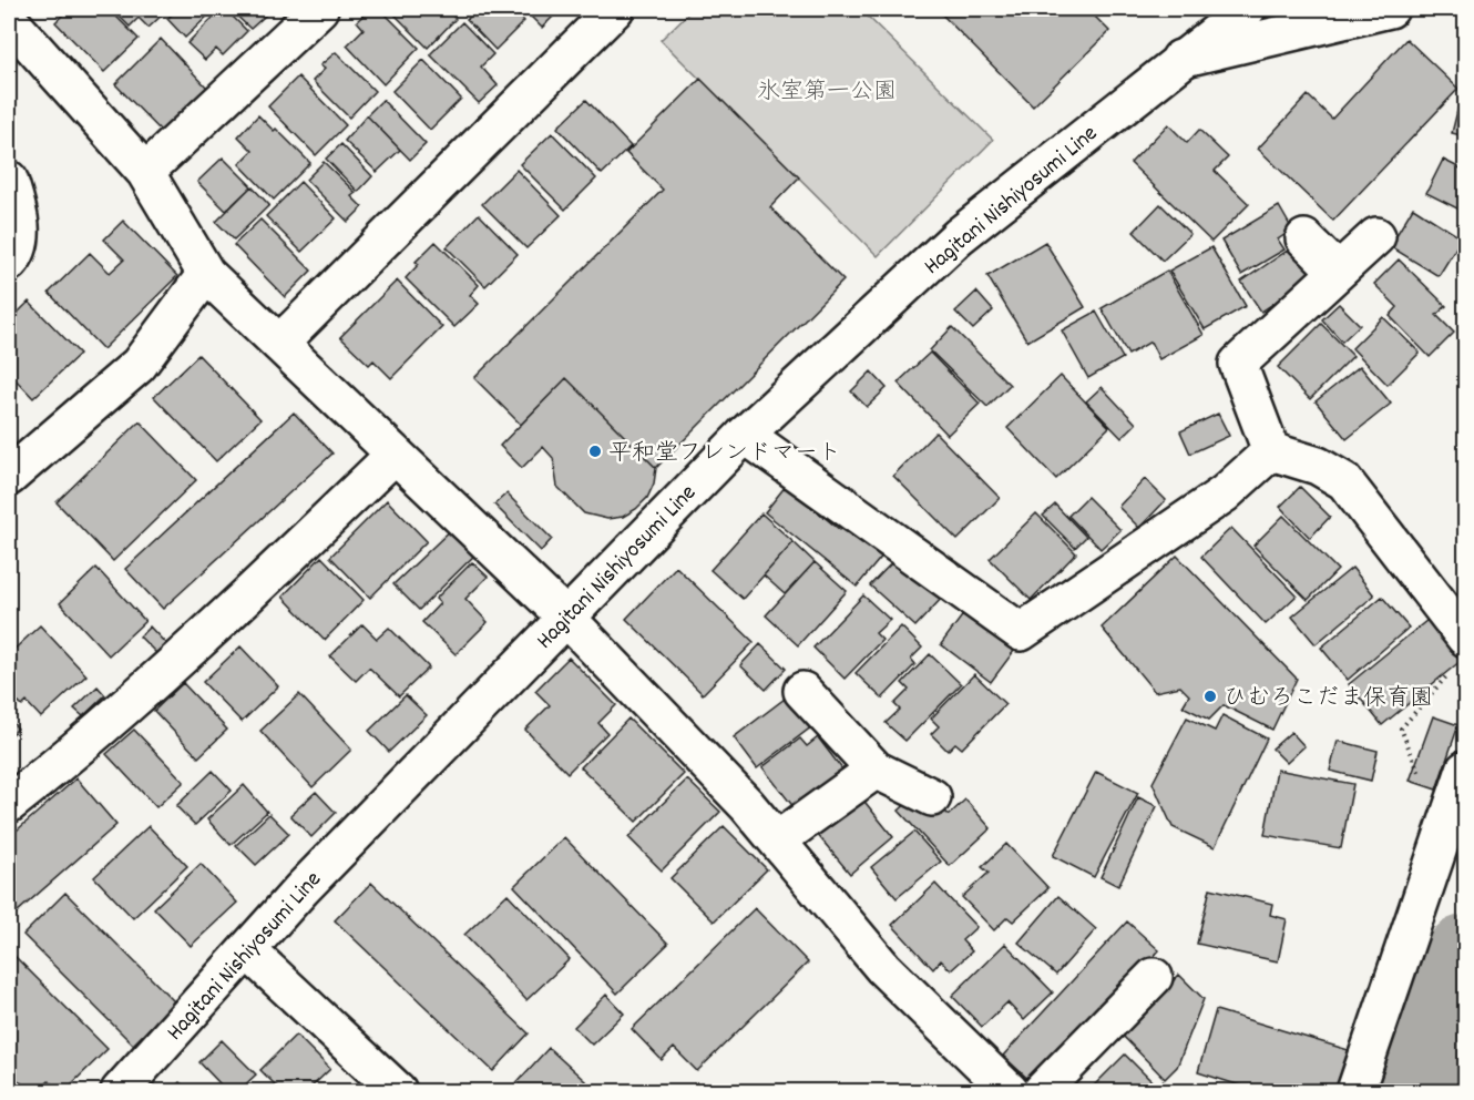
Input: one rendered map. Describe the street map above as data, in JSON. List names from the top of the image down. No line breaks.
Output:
{"streets":{"street":["Hagitani Nishiyosumi Line"]},"parks":["氷室第一公園"],"places":["平和堂フレンドマート","ひむろこだま保育園"]}
